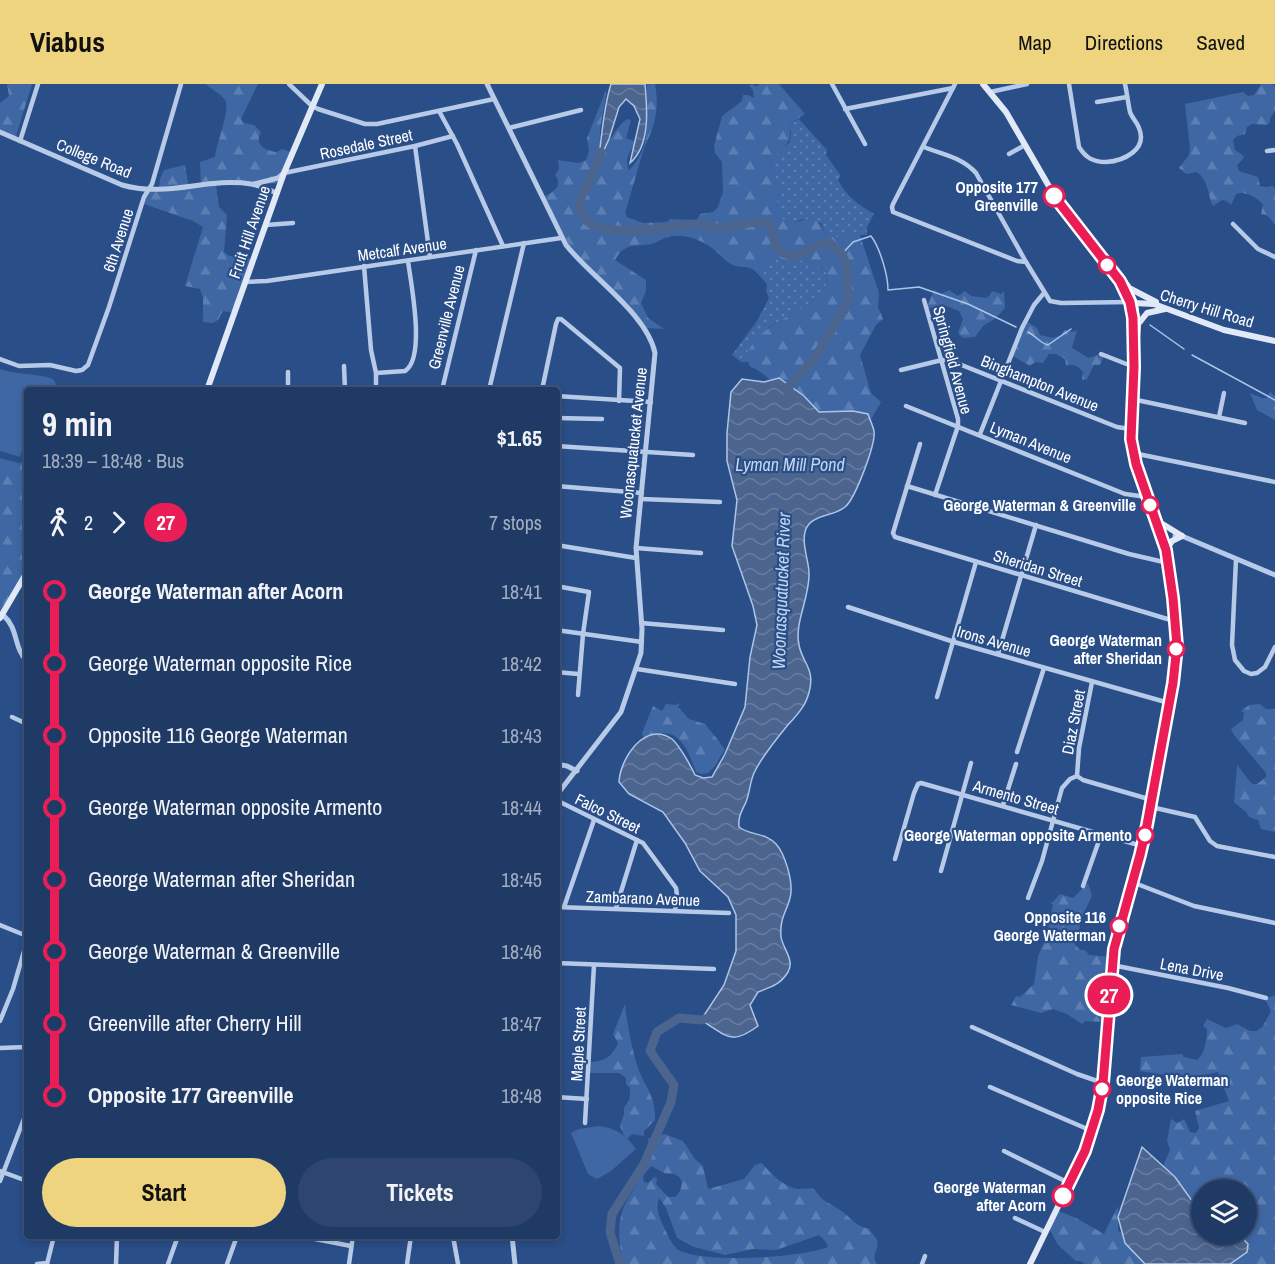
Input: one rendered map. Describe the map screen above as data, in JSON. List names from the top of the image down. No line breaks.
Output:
{"streets":{"main road":["Fruit Hill Avenue","Cherry Hill Road"],"street":["Rosedale Street","College Road","6th Avenue","Metcalf Avenue","Greenville Avenue","Springfield Avenue","Binghampton Avenue","Lyman Avenue","Woonasquatucket Avenue","Sheridan Street","Irons Avenue","Diaz Street","Armento Street","Falco Street","Zambarano Avenue","Lena Drive","Maple Street"]},"crossings":[["Rosedale Street","College Road"],["Rosedale Street","Fruit Hill Avenue"],["College Road","Fruit Hill Avenue"],["College Road","6th Avenue"],["Fruit Hill Avenue","Metcalf Avenue"],["Metcalf Avenue","Greenville Avenue"],["Metcalf Avenue","Woonasquatucket Avenue"],["Springfield Avenue","Binghampton Avenue"],["Springfield Avenue","Lyman Avenue"],["Irons Avenue","Diaz Street"],["Diaz Street","Armento Street"],["Falco Street","Zambarano Avenue"]],"water":["Lyman Mill Pond","Woonasquatucket River"],"places":["Opposite 177 Greenville","George Waterman & Greenville","George Waterman after Sheridan","George Waterman opposite Armento","Opposite 116 George Waterman","George Waterman opposite Rice","George Waterman after Acorn"],"lines":["bus line 27"],"page":{"header":"Viabus","nav":["Map","Directions","Saved"],"on_map":"27","heading":["9 min","18:39 – 18:48 · Bus","$1.65"],"legs":["2","27","7 stops"],"list":[{"name":"George Waterman after Acorn","value":"18:41"},{"name":"George Waterman opposite Rice","value":"18:42"},{"name":"Opposite 116 George Waterman","value":"18:43"},{"name":"George Waterman opposite Armento","value":"18:44"},{"name":"George Waterman after Sheridan","value":"18:45"},{"name":"George Waterman & Greenville","value":"18:46"},{"name":"Greenville after Cherry Hill","value":"18:47"},{"name":"Opposite 177 Greenville","value":"18:48"}],"buttons":["Start","Tickets"]}}
